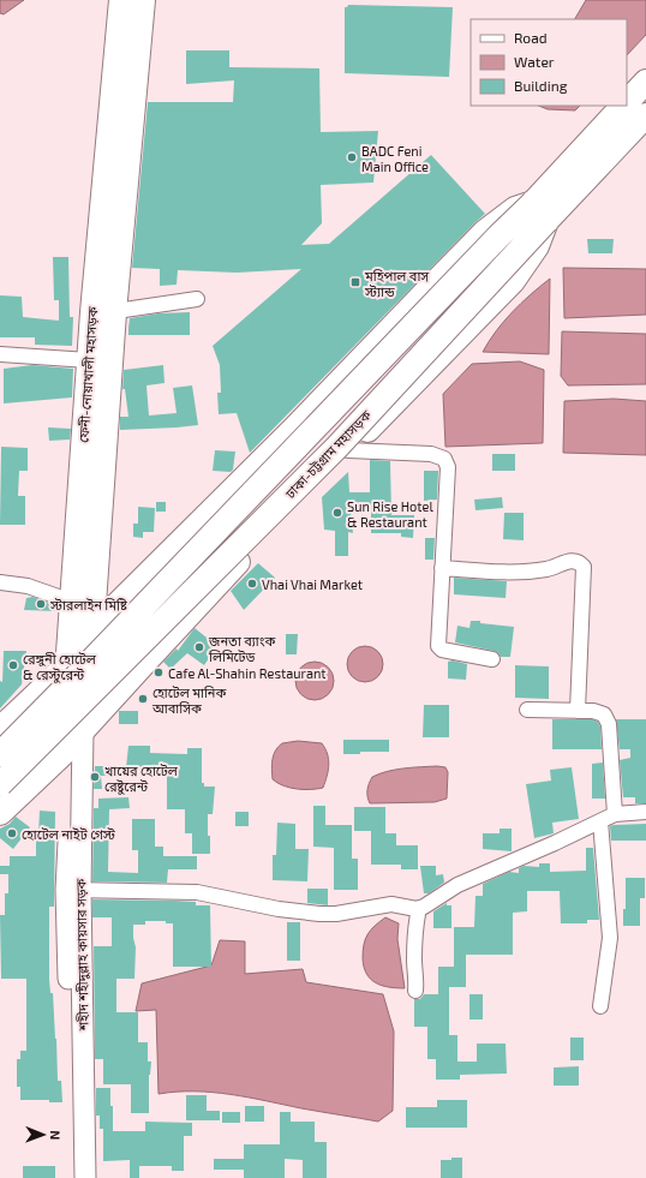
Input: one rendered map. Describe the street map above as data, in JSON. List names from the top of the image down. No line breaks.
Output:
{"streets":{"highway":["ফেনী-নোয়াখালী মহাসড়ক","ঢাকা-চট্টগ্রাম মহাসড়ক"],"main road":["শহীদ শহীদুল্লাহ কায়সার সড়ক"]},"crossings":[["ফেনী-নোয়াখালী মহাসড়ক","শহীদ শহীদুল্লাহ কায়সার সড়ক"]],"places":{"other":["BADC Feni Main Office","Sun Rise Hotel & Restaurant","Vhai Vhai Market","স্টারলাইন মিষ্টি","জনতা ব্যাংক লিমিটেড","রেঙ্গুনী হোটেল & রেস্টুরেন্ট","Cafe Al-Shahin Restaurant","হোটেল মানিক আবাসিক","খায়ের হোটেল রেষ্টুরেন্ট","হোটেল নাইট গেস্ট"],"transit":["মহিপাল বাস স্ট্যান্ড"]},"legend":["Road","Water","Building"],"north":"right"}
